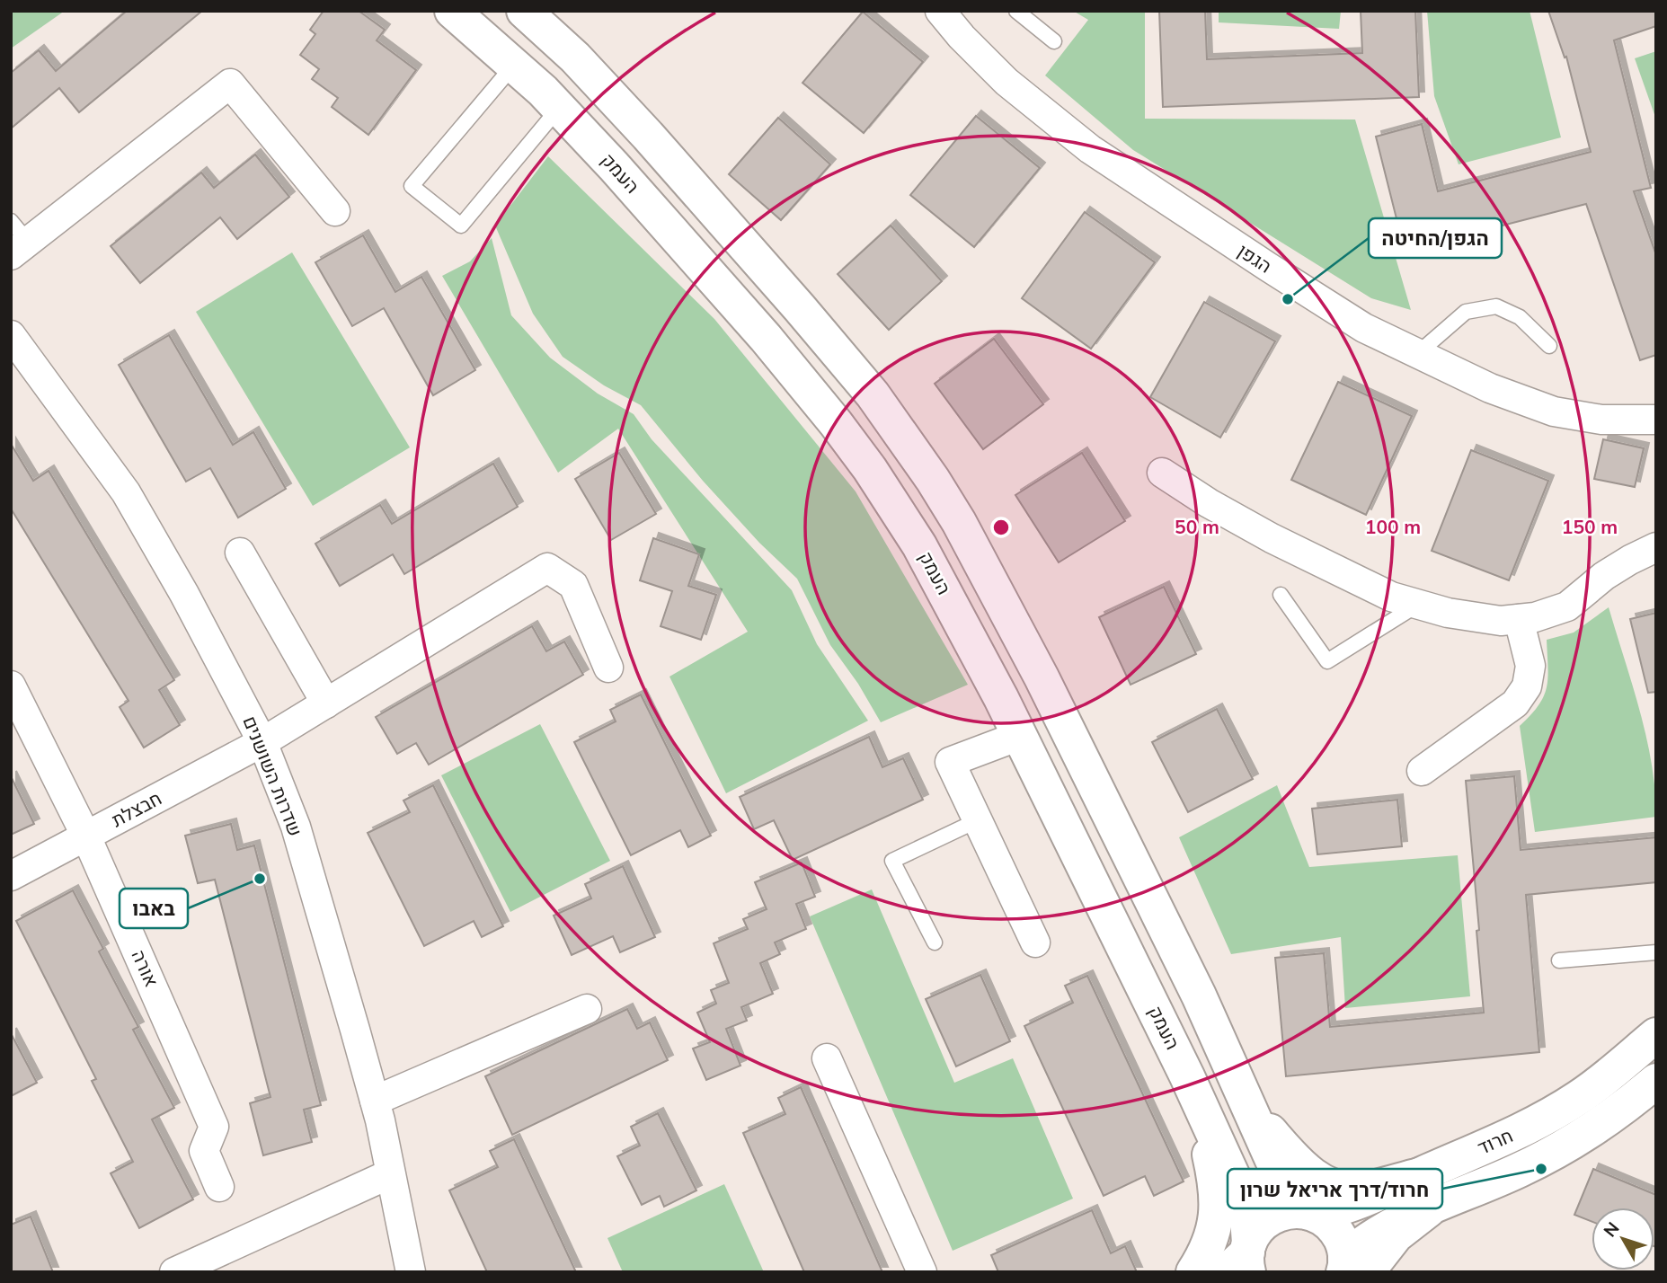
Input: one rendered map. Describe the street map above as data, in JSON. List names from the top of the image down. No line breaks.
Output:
{"streets":{"main road":["העמק","חרוד"],"street":["הגפן","שדרות השושנים","חבצלת","אורה"]},"crossings":[["העמק","חרוד"],["שדרות השושנים","חבצלת"],["חבצלת","אורה"]],"places":["הגפן/החיטה","באבו","חרוד/דרך אריאל שרון"],"north":"top left","rings":["50 m","100 m","150 m"]}
